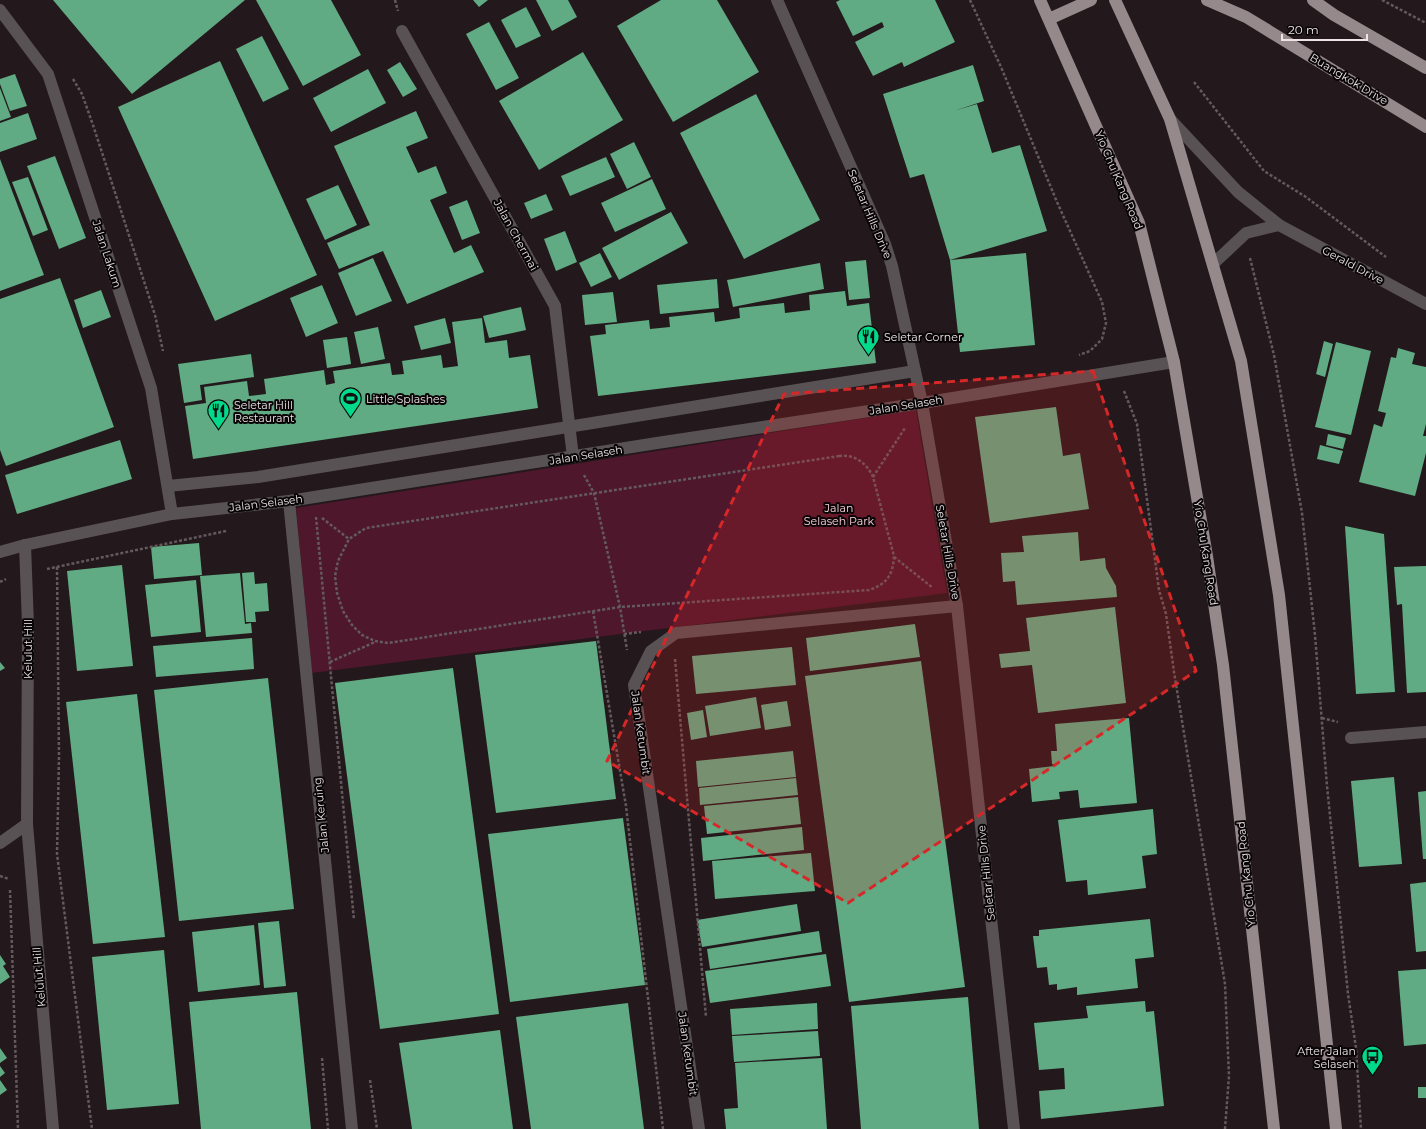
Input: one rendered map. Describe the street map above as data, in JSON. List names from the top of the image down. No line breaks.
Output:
{"streets":{"main road":["Buangkok Drive","Yio Chu Kang Road"],"street":["Seletar Hills Drive","Jalan Chermai","Jalan Lakum","Gerald Drive","Jalan Selaseh","Kelulut Hill","Jalan Ketumbit","Jalan Keruing"]},"crossings":[["Yio Chu Kang Road","Jalan Selaseh"],["Seletar Hills Drive","Jalan Selaseh"],["Seletar Hills Drive","Jalan Ketumbit"],["Jalan Chermai","Jalan Selaseh"],["Jalan Lakum","Jalan Selaseh"],["Jalan Selaseh","Kelulut Hill"],["Jalan Selaseh","Jalan Keruing"]],"parks":["Jalan Selaseh Park"],"places":{"restaurant":["Seletar Corner","Seletar Hill Restaurant"],"sports":["Little Splashes"],"bus stop":["After Jalan Selaseh"]},"scale_bar":"20 m"}
